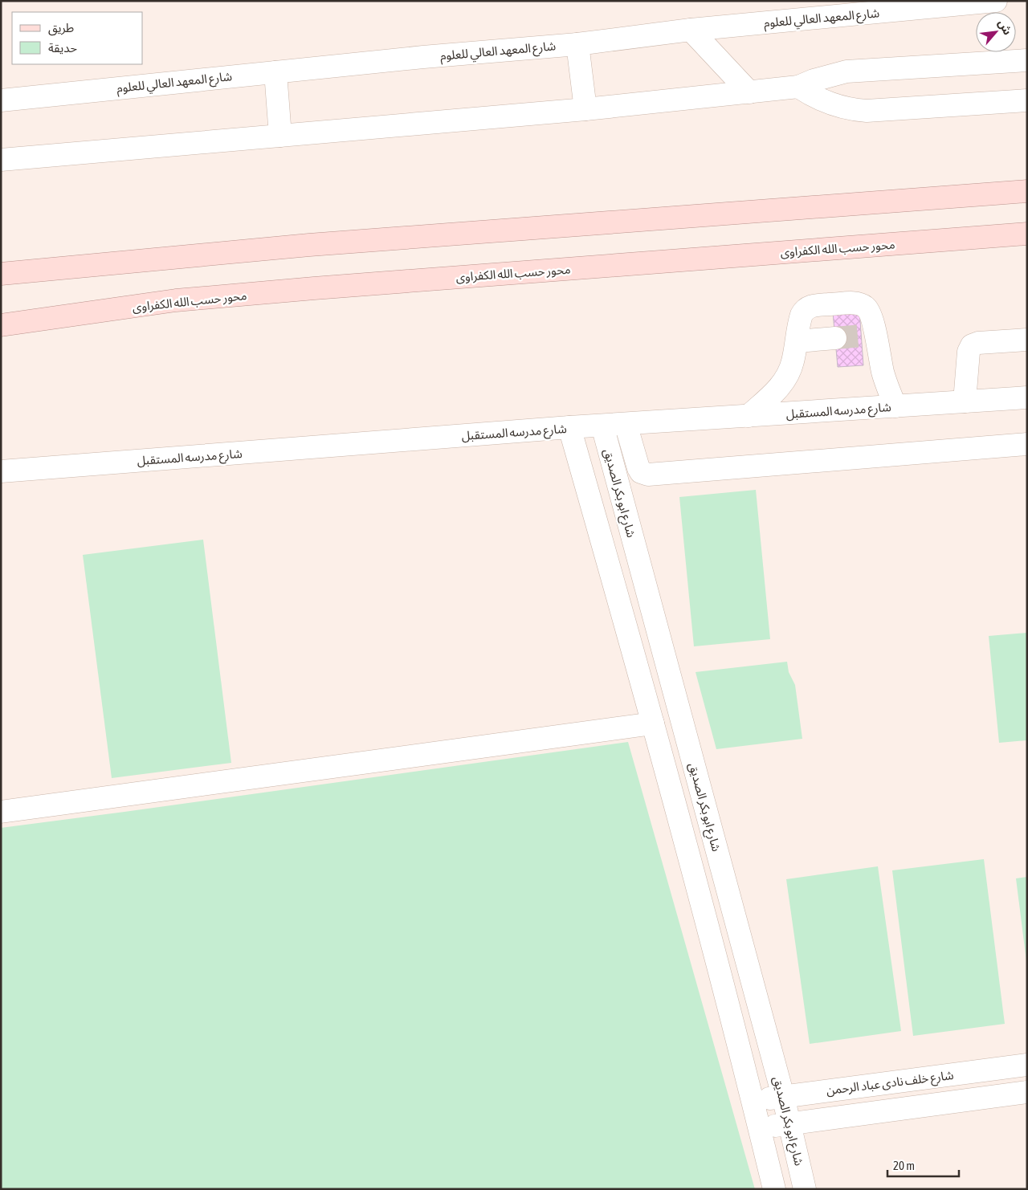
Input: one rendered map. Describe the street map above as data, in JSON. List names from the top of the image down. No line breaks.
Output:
{"streets":{"main road":["محور حسب الله الكفراوى"],"street":["شارع المعهد العالي للعلوم","شارع مدرسه المستقبل","شارع ابو بكر الصديق","شارع خلف نادى عباد الرحمن"]},"crossings":[["شارع مدرسه المستقبل","شارع ابو بكر الصديق"],["شارع ابو بكر الصديق","شارع خلف نادى عباد الرحمن"]],"legend":["طريق","حديقة"],"scale_bar":"20 m","north":"top right"}
